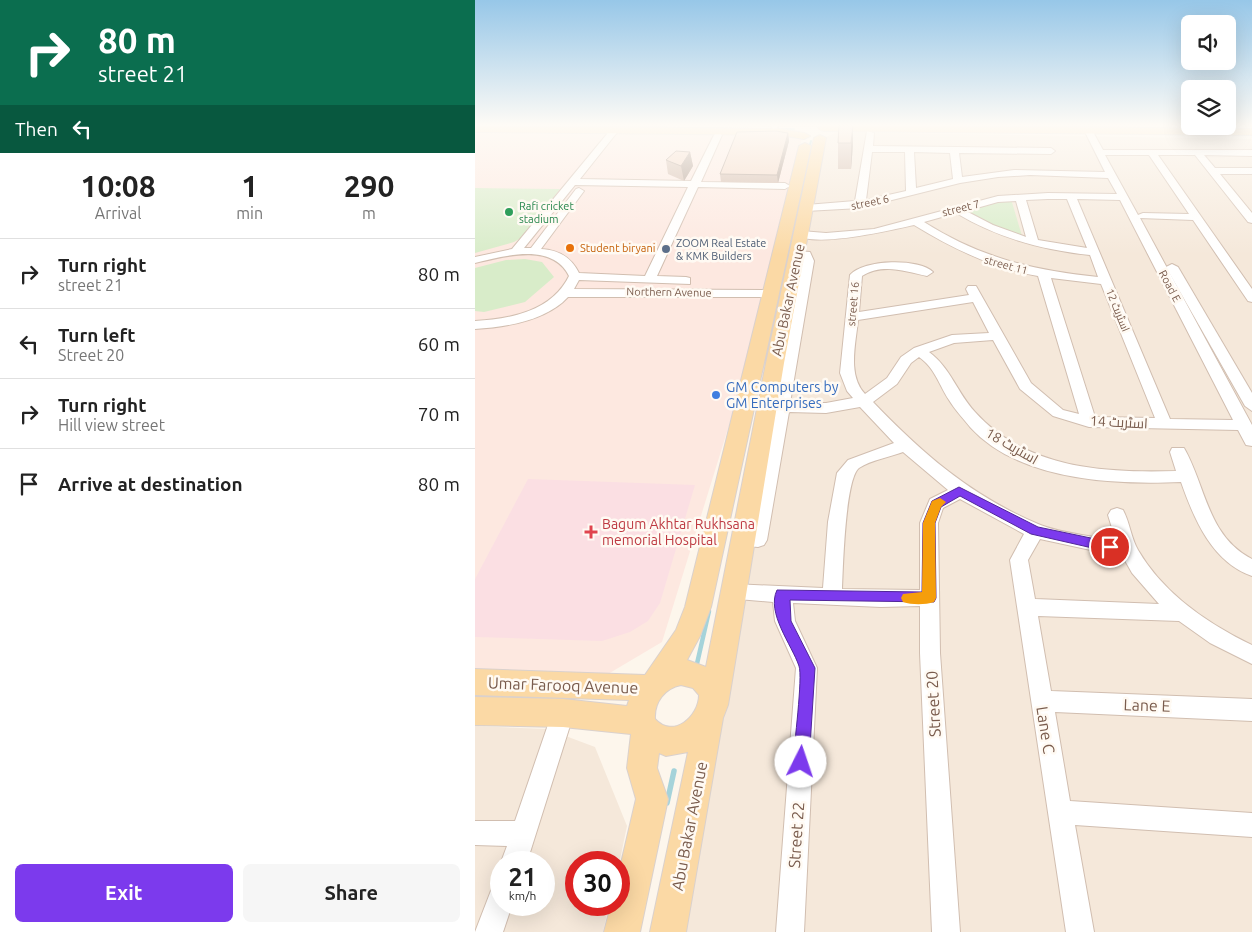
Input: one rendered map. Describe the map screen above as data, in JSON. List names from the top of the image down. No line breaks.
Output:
{"streets":{"main road":["Abu Bakar Avenue","Umar Farooq Avenue"],"street":["street 6","street 7","street 11","Road E","Northern Avenue","street 16","اسٹریٹ 12","اسٹریٹ 14","اسٹریٹ 18","Street 20","Lane E","Lane C","Street 22"]},"crossings":[["street 6","Road E"],["street 6","Abu Bakar Avenue"],["street 7","street 11"],["street 7","Road E"],["street 7","Abu Bakar Avenue"],["street 7","اسٹریٹ 12"],["street 11","اسٹریٹ 12"],["Road E","اسٹریٹ 14"],["Northern Avenue","Abu Bakar Avenue"],["Abu Bakar Avenue","Umar Farooq Avenue"],["street 16","Street 20"],["street 16","Lane C"],["اسٹریٹ 12","اسٹریٹ 14"],["Lane E","Lane C"]],"places":{"other":["Rafi cricket stadium","Student biryani","ZOOM Real Estate & KMK Builders","GM Computers by GM Enterprises"],"health":["Bagum Akhtar Rukhsana memorial Hospital"]},"page":{"turn":["80 m","street 21"],"then":"Then","eta":["10:08","Arrival","1","min","290","m"],"list":[{"name":"Turn right","note":"street 21","value":"80 m"},{"name":"Turn left","note":"Street 20","value":"60 m"},{"name":"Turn right","note":"Hill view street","value":"70 m"},{"name":"Arrive at destination","value":"80 m"}],"speed":"21 km/h","limit":"30","buttons":["Exit","Share"]}}
